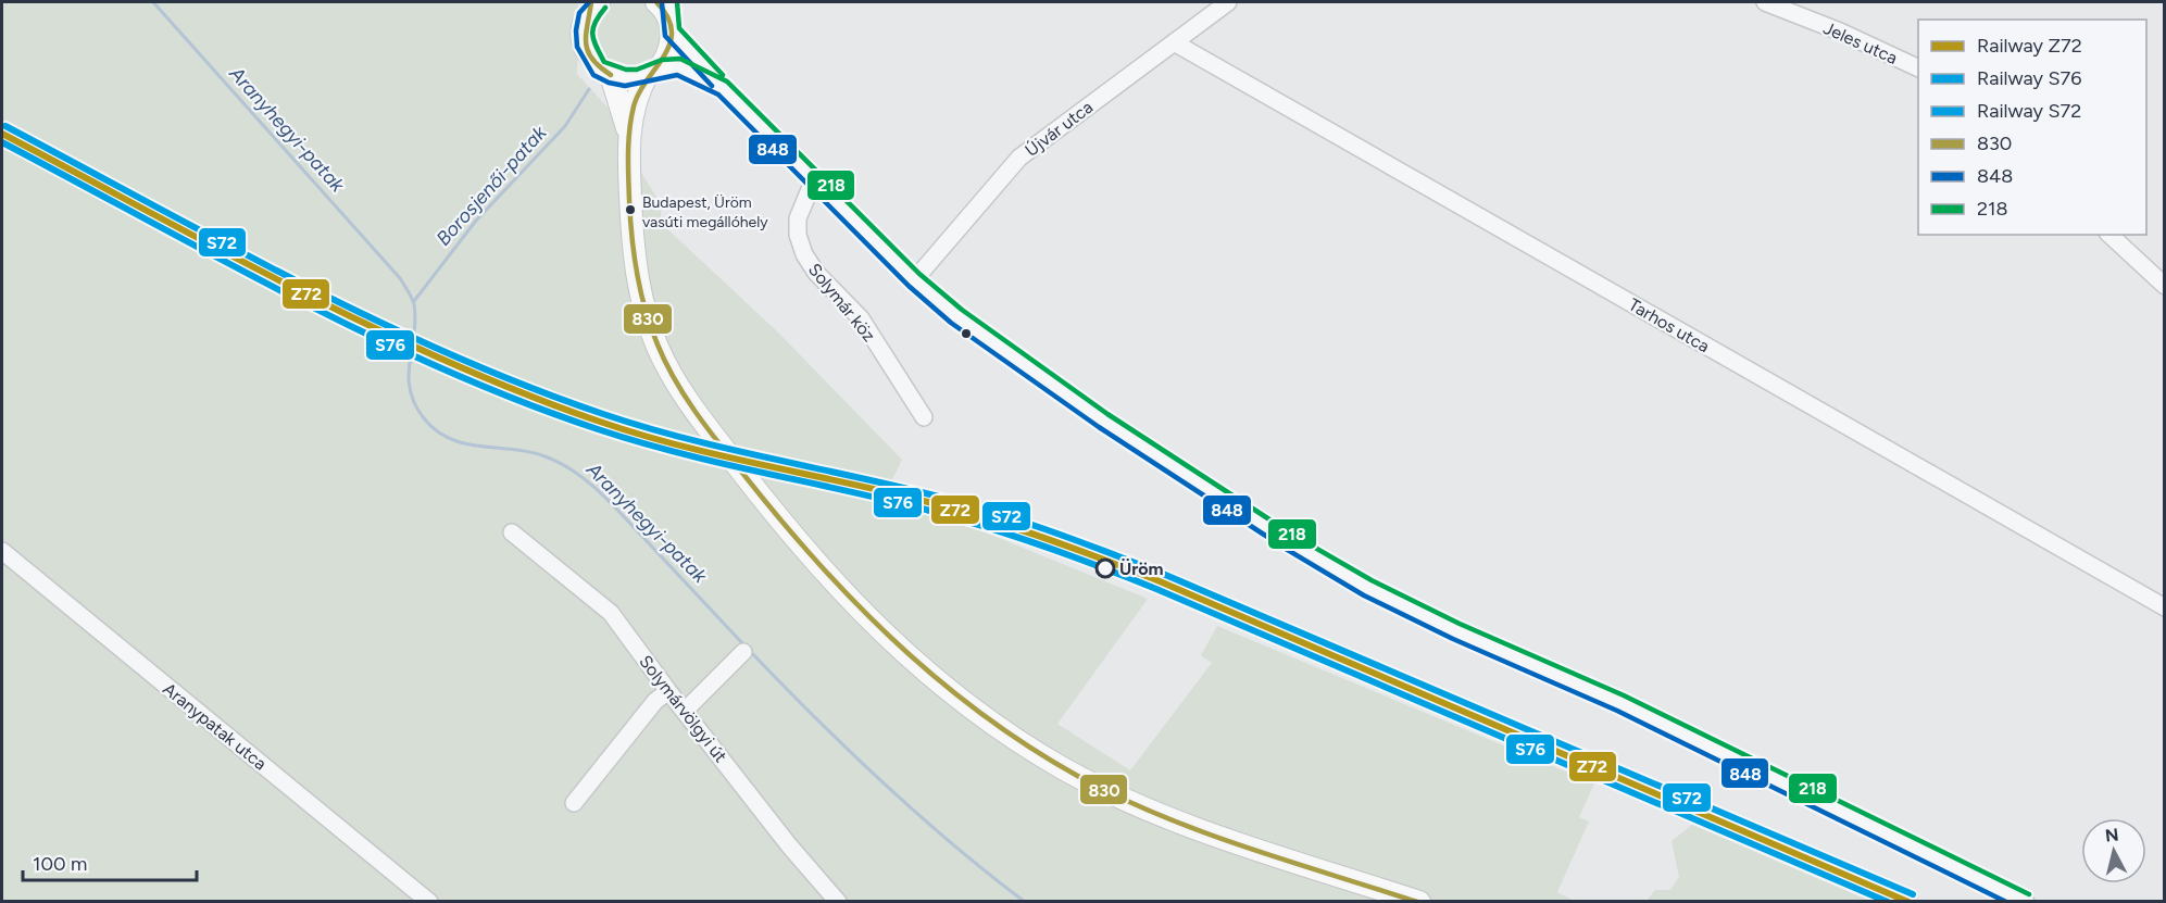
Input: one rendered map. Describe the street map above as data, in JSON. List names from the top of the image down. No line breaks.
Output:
{"streets":{"street":["Jeles utca","Újvár utca","Solymár köz","Tarhos utca","Solymárvölgyi út","Aranypatak utca"]},"crossings":[["Újvár utca","Tarhos utca"]],"water":["Aranyhegyi-patak","Borosjenői-patak"],"places":["Budapest, Üröm vasúti megállóhely","Üröm"],"lines":["transit line 830","transit line 848","transit line 218","rail line S72","rail line Z72","rail line S76"],"legend":["Railway Z72","Railway S76","Railway S72","830","848","218"],"scale_bar":"100 m","north":"top"}
